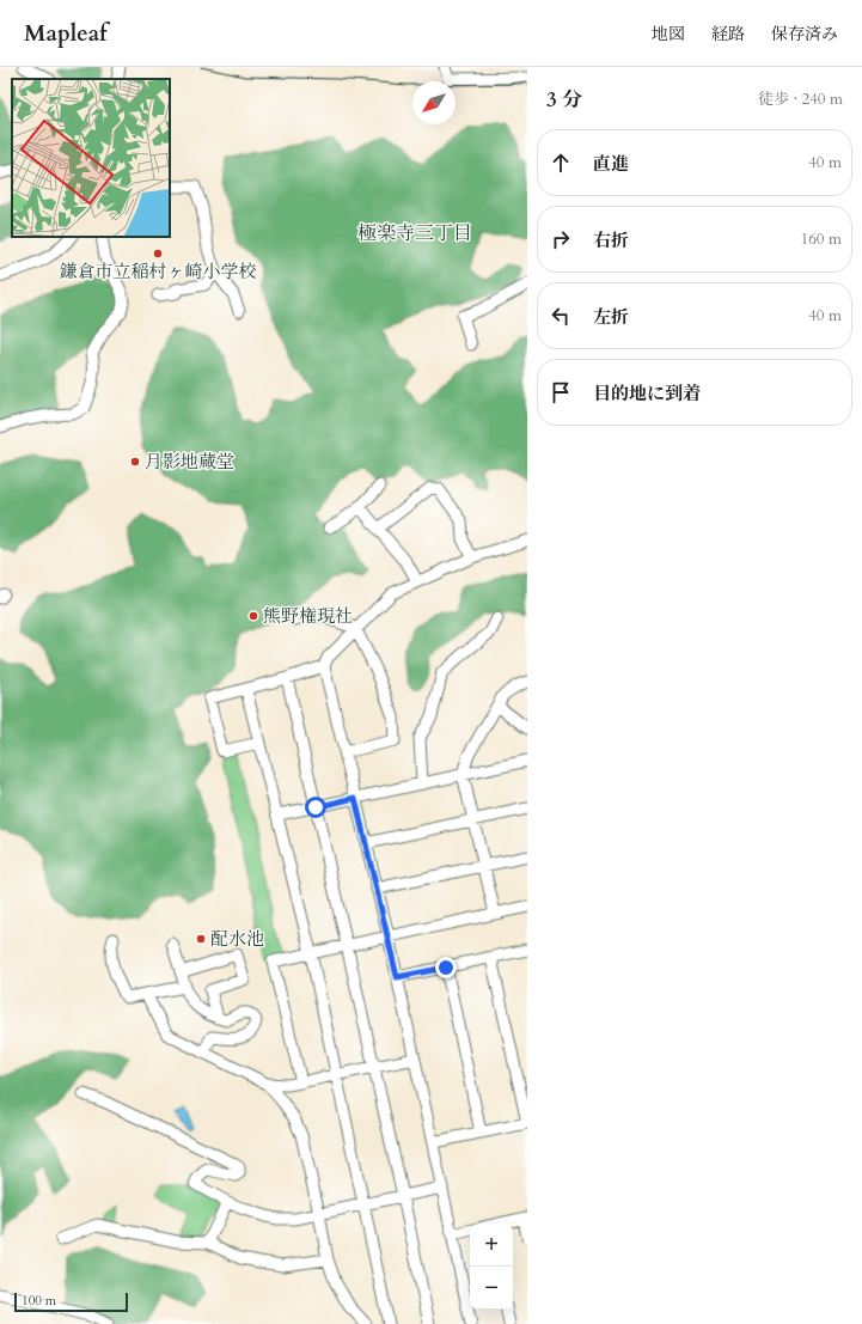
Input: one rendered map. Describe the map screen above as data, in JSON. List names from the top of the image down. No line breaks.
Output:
{"districts":["極楽寺三丁目"],"places":["鎌倉市立稲村ヶ崎小学校","月影地蔵堂","熊野権現社","配水池"],"scale_bar":"100 m","north":"bottom left","page":{"header":"Mapleaf","nav":["地図","経路","保存済み"],"heading":["3 分","徒歩 · 240 m"],"list":[["直進","40 m"],["右折","160 m"],["左折","40 m"],"目的地に到着"],"map_buttons":["+","−"],"scale":"100 m"}}
